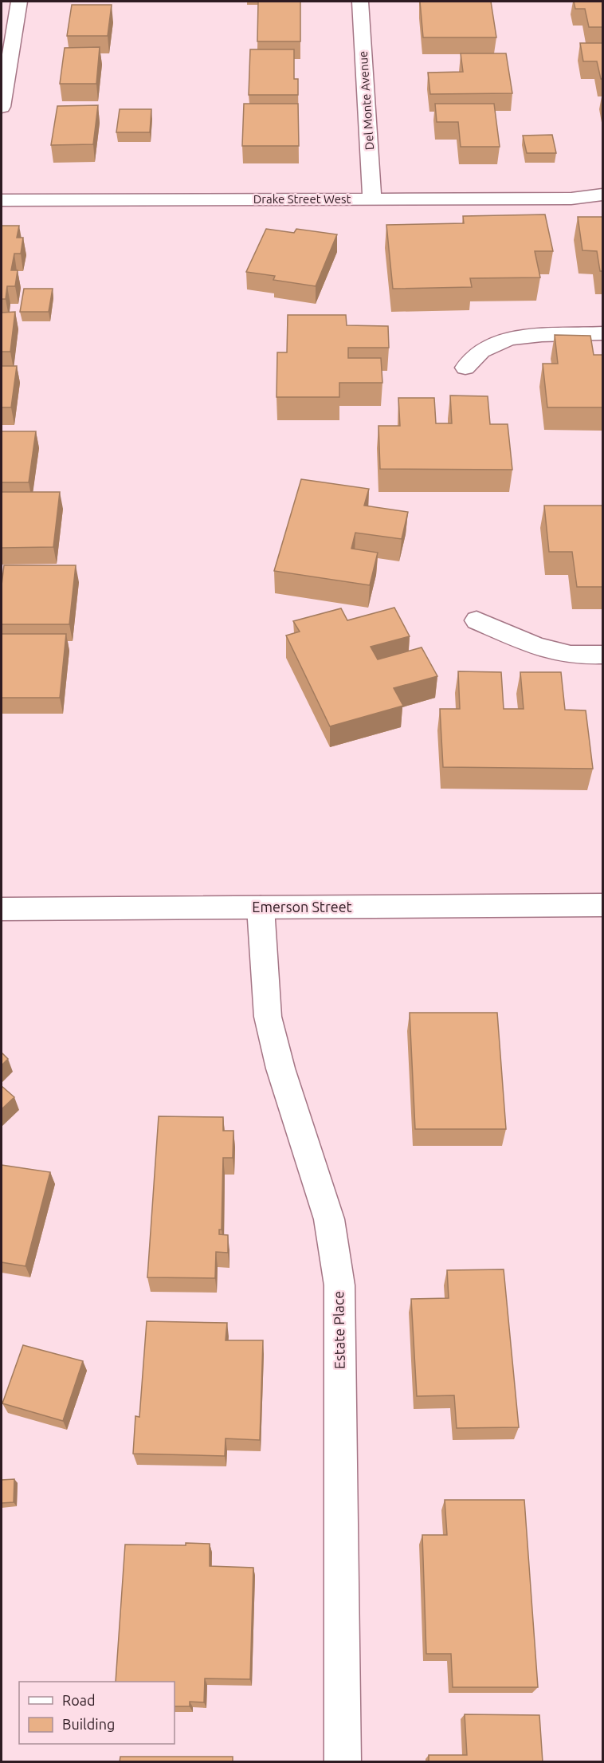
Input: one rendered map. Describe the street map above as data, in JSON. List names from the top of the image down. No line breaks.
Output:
{"streets":{"street":["Del Monte Avenue","Drake Street West","Emerson Street","Estate Place"]},"crossings":[["Del Monte Avenue","Drake Street West"],["Emerson Street","Estate Place"]],"legend":["Road","Building"]}
